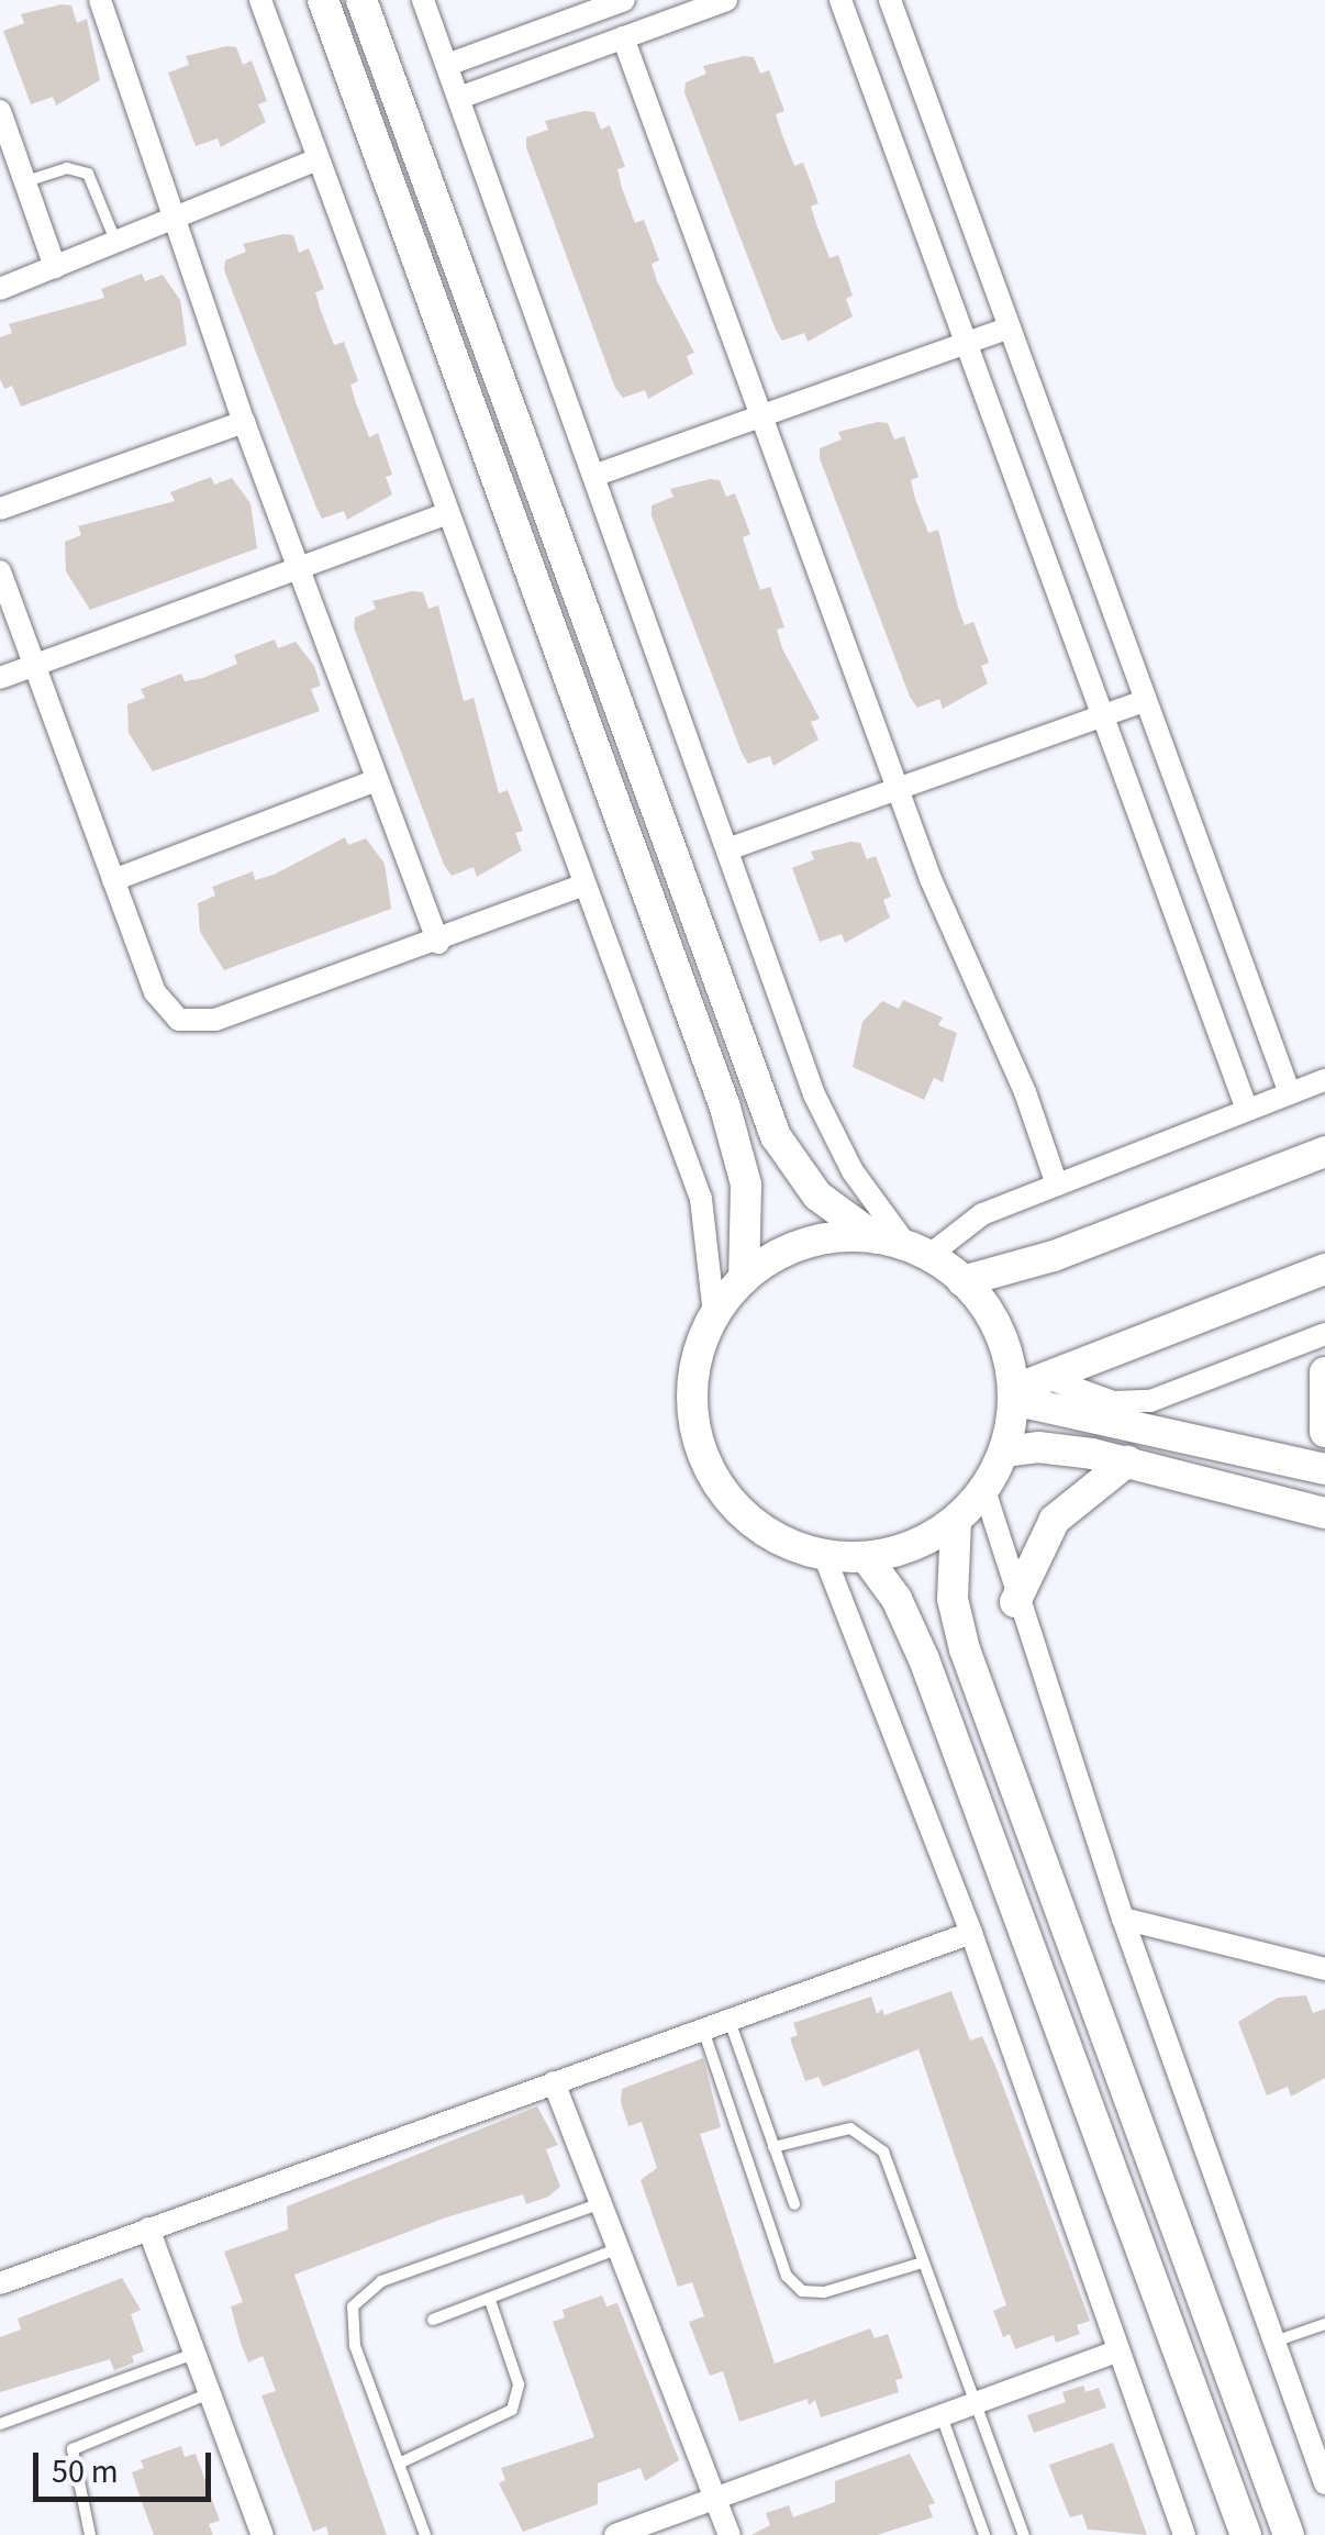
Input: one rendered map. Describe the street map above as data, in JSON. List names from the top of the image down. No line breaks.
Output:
{"scale_bar":"50 m"}
